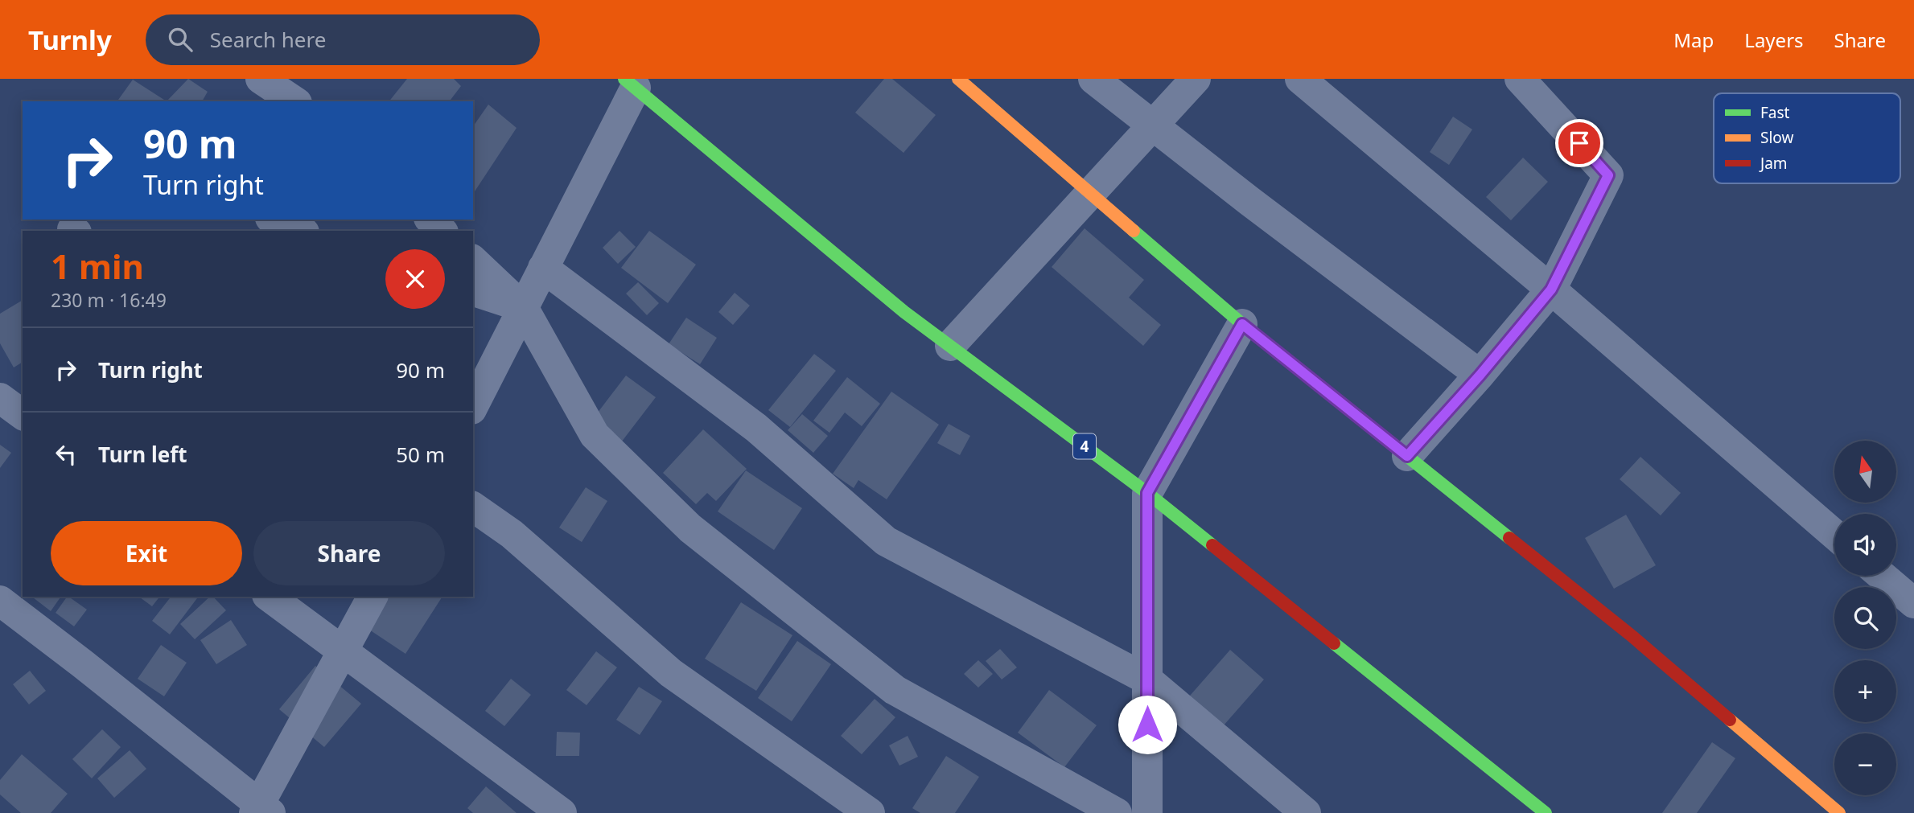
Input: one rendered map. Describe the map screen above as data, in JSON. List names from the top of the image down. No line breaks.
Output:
{"streets":{"main road":["4"]},"legend":["Fast","Slow","Jam"],"north":"top","page":{"header":"Turnly","search":"Search here","nav":["Map","Layers","Share"],"turn":["90 m","Turn right"],"heading":["1 min","230 m · 16:49"],"list":[{"name":"Turn right","value":"90 m"},{"name":"Turn left","value":"50 m"}],"map_buttons":["+","−"],"buttons":["Exit","Share"]}}
